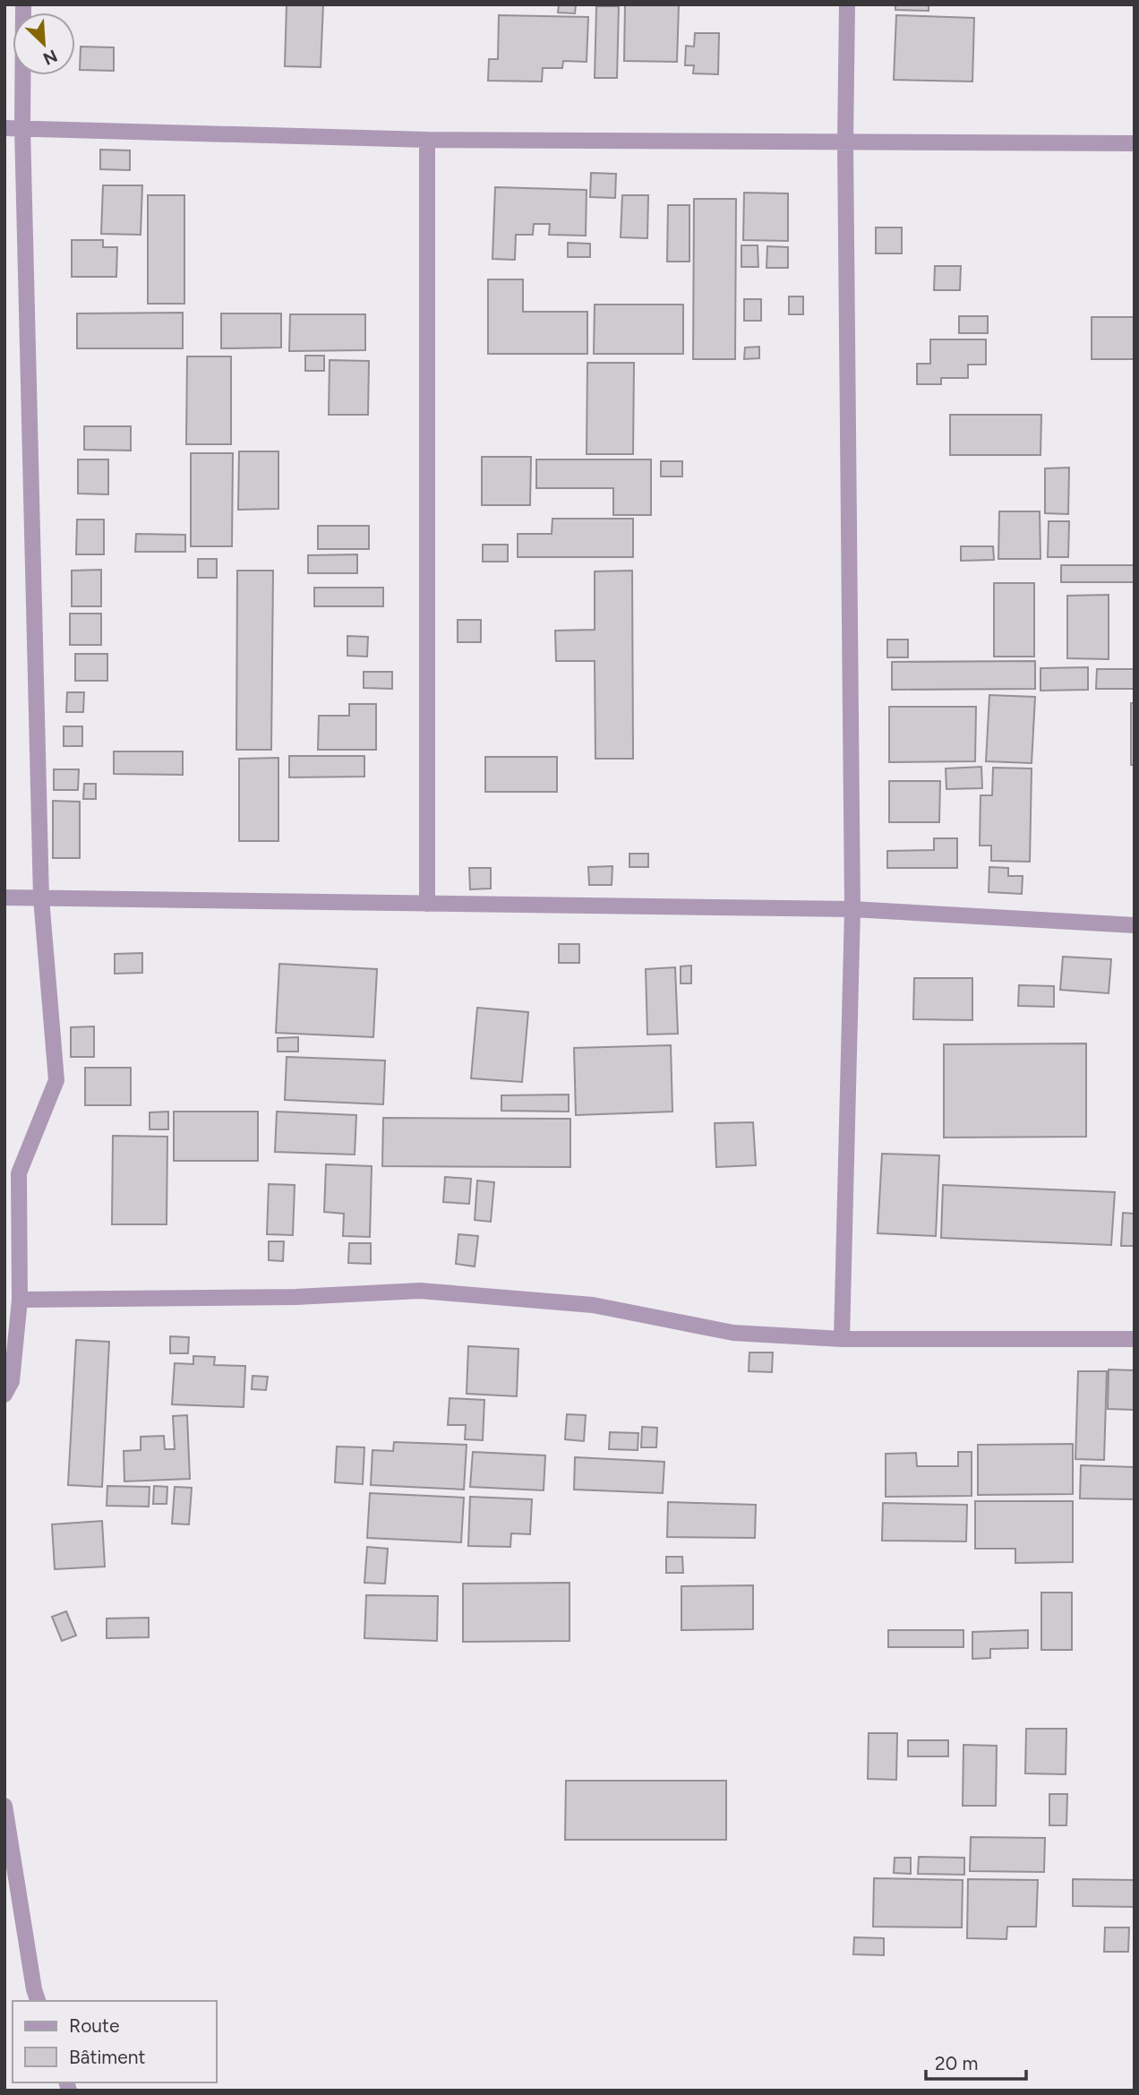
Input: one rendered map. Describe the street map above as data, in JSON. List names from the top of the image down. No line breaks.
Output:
{"legend":["Route","Bâtiment"],"scale_bar":"20 m","north":"bottom right"}
